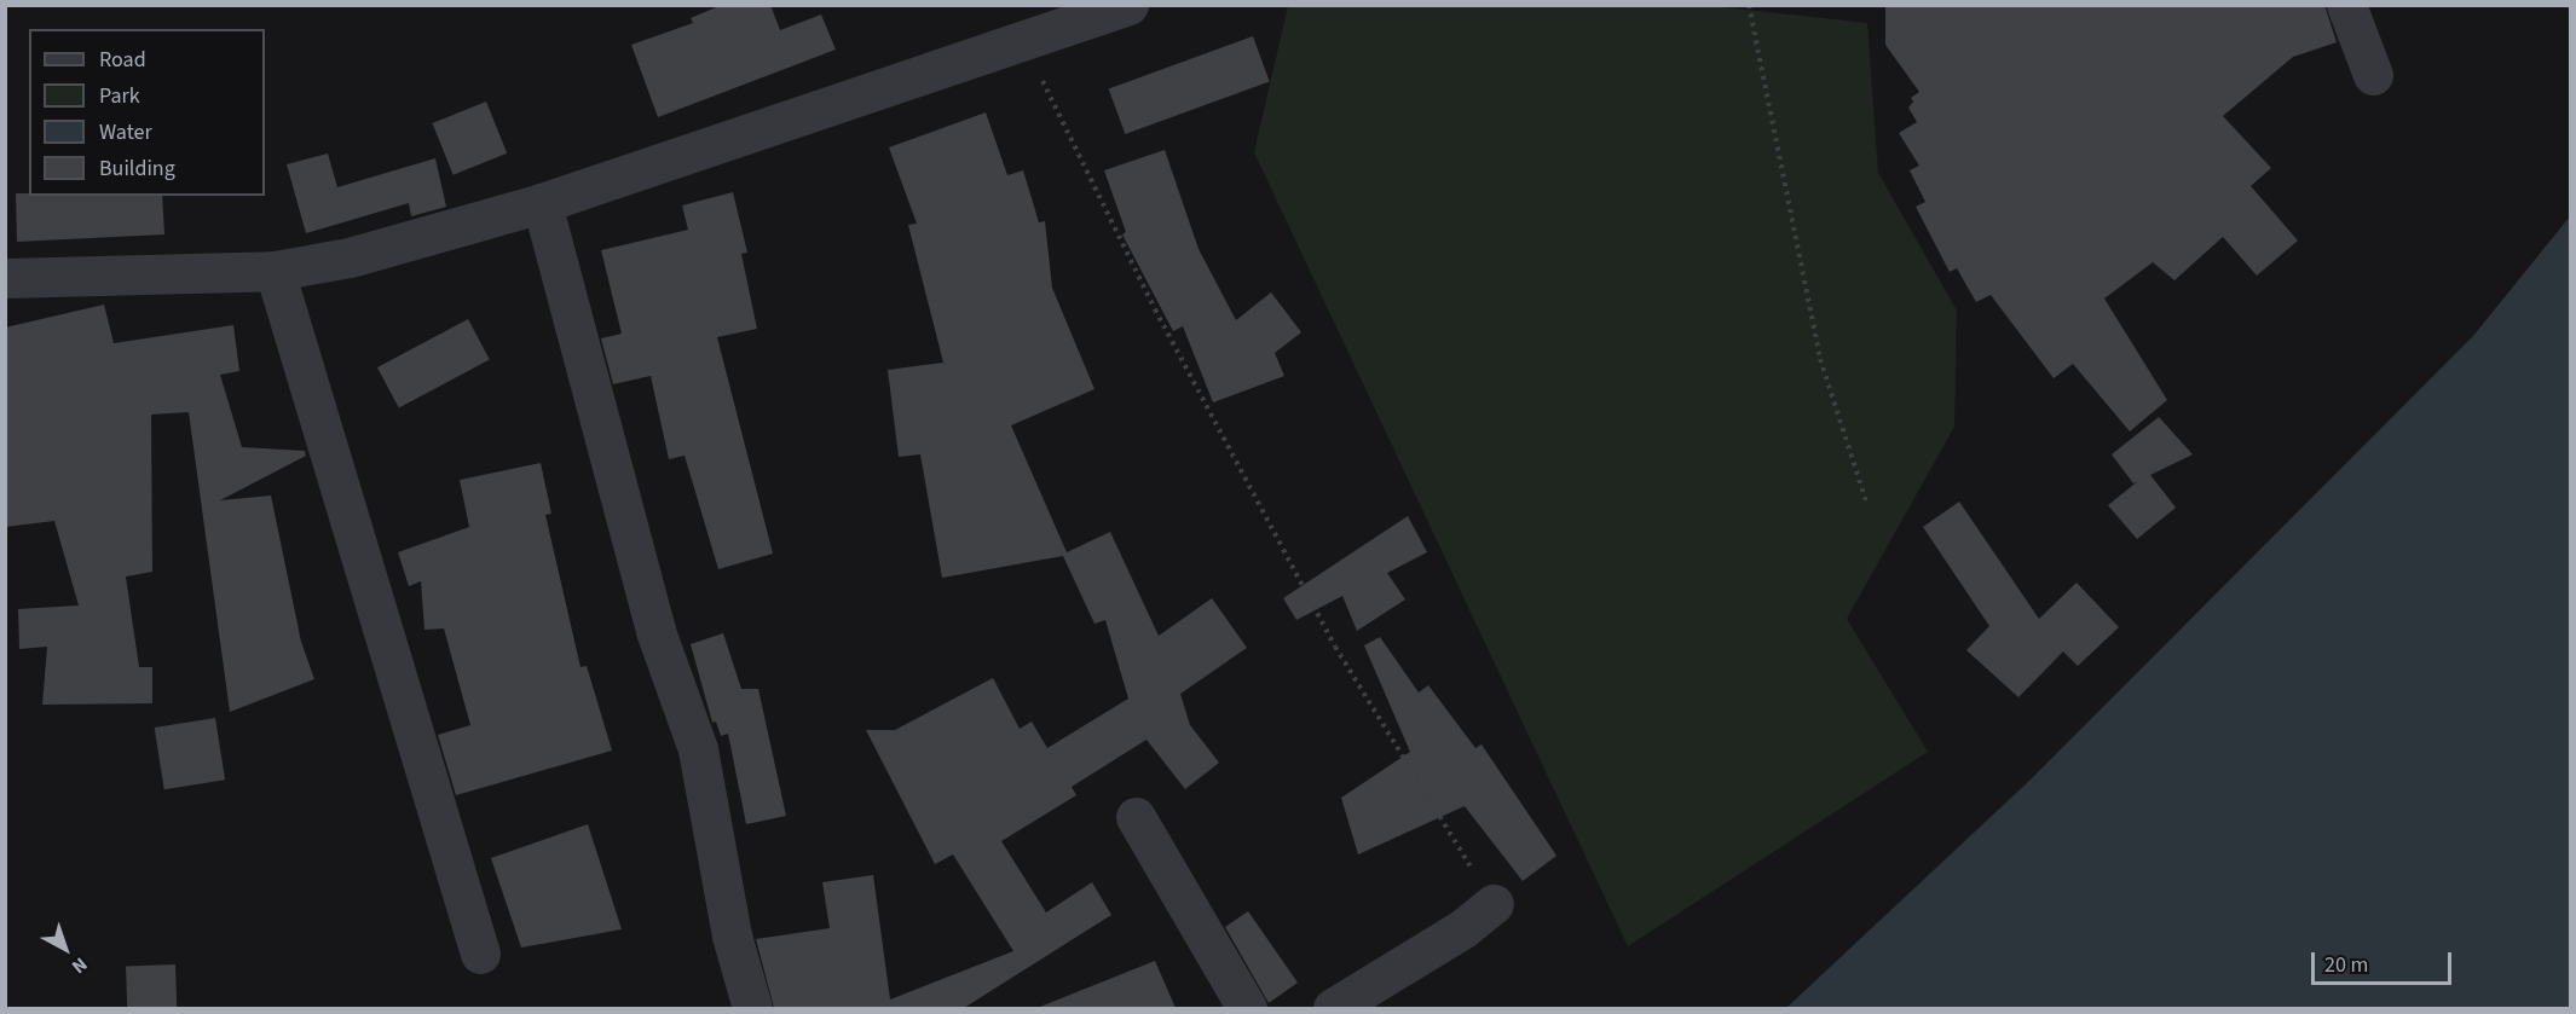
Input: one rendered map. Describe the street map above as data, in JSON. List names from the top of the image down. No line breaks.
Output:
{"legend":["Road","Park","Water","Building"],"scale_bar":"20 m","north":"bottom right"}
